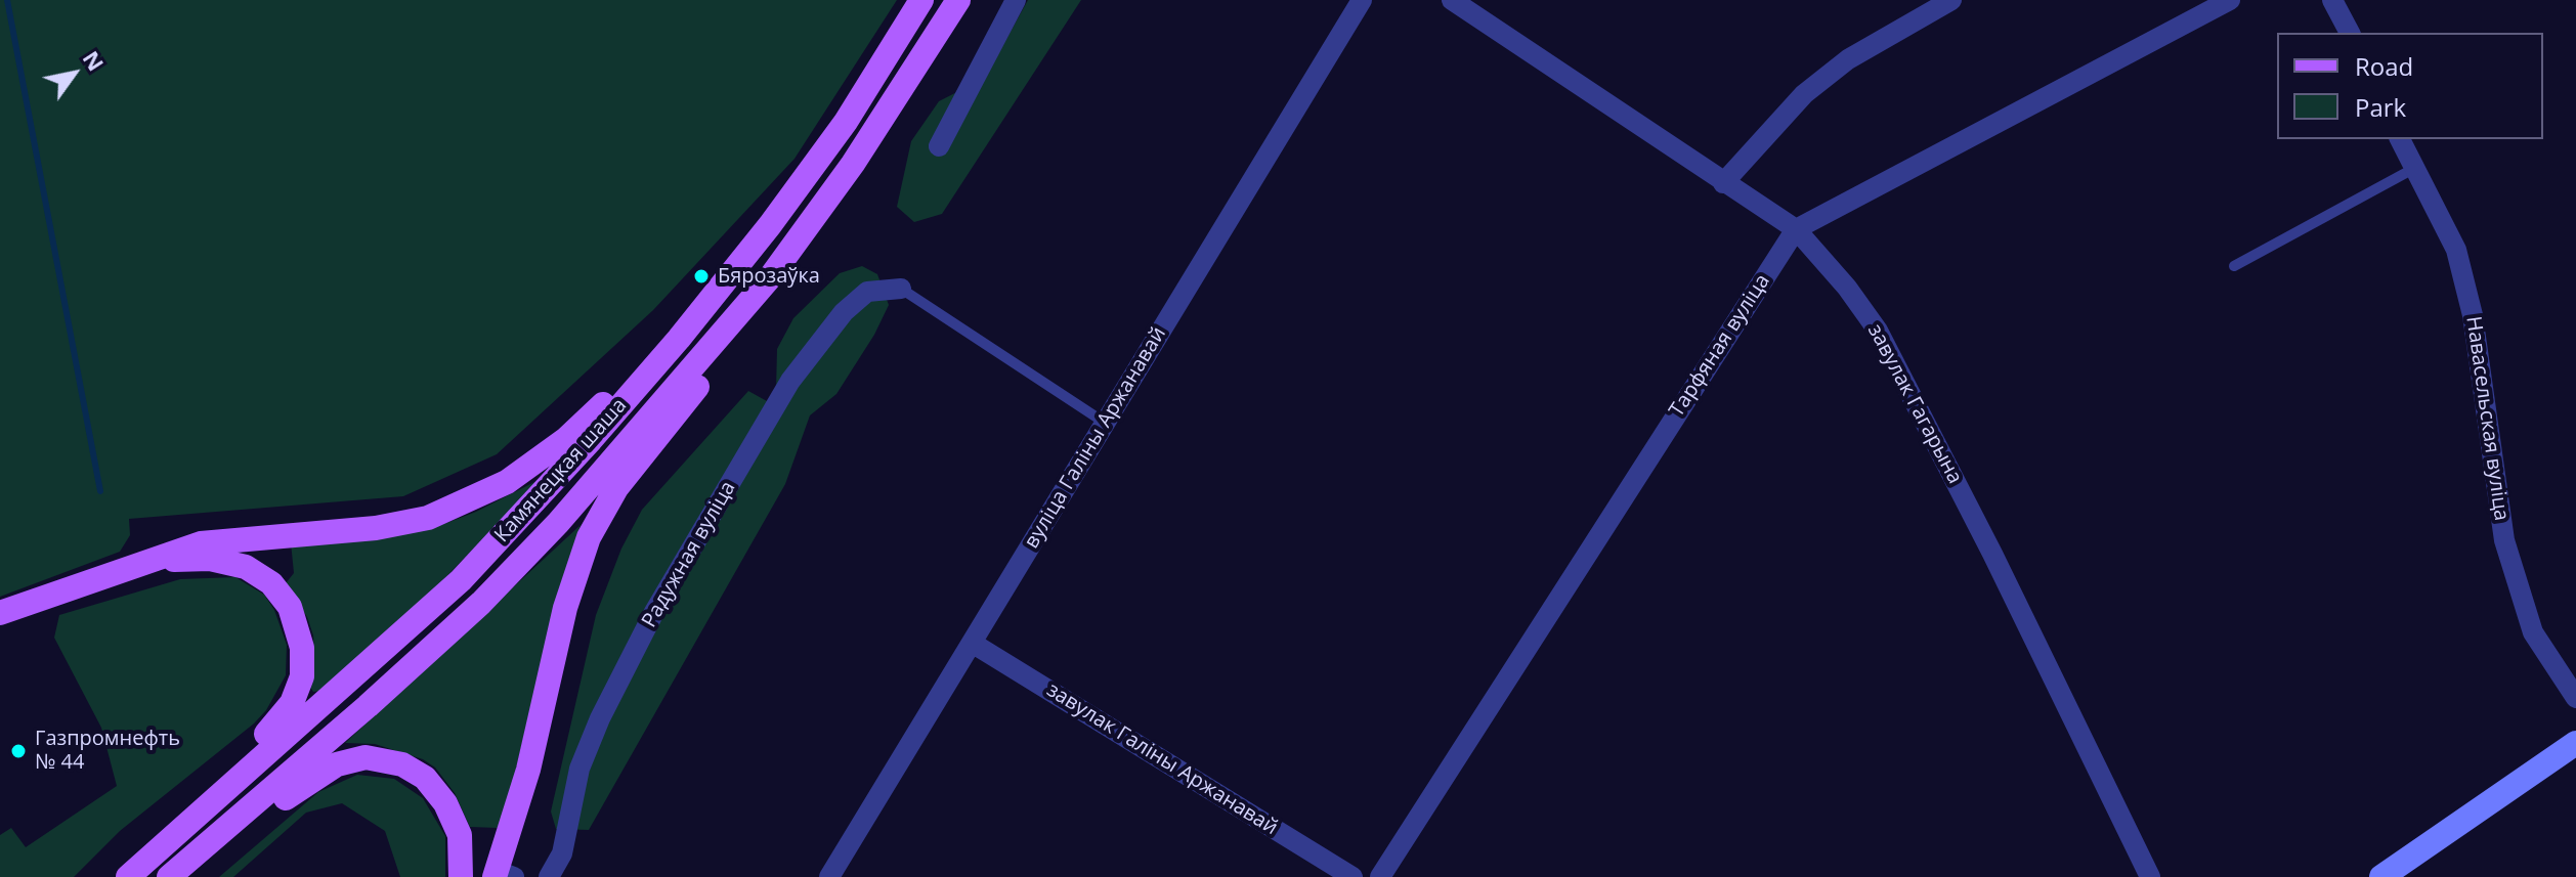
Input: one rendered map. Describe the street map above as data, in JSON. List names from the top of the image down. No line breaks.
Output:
{"streets":{"main road":["Камянецкая шаша"],"street":["Тарфяная вуліца","завулак Гагарына","Навасельская вуліца","вуліца Галіны Аржанавай","Радужная вуліца","завулак Галіны Аржанавай"]},"crossings":[["Тарфяная вуліца","завулак Гагарына"],["вуліца Галіны Аржанавай","завулак Галіны Аржанавай"]],"places":["Бярозаўка","Газпромнефть № 44"],"legend":["Road","Park"],"north":"top right"}
